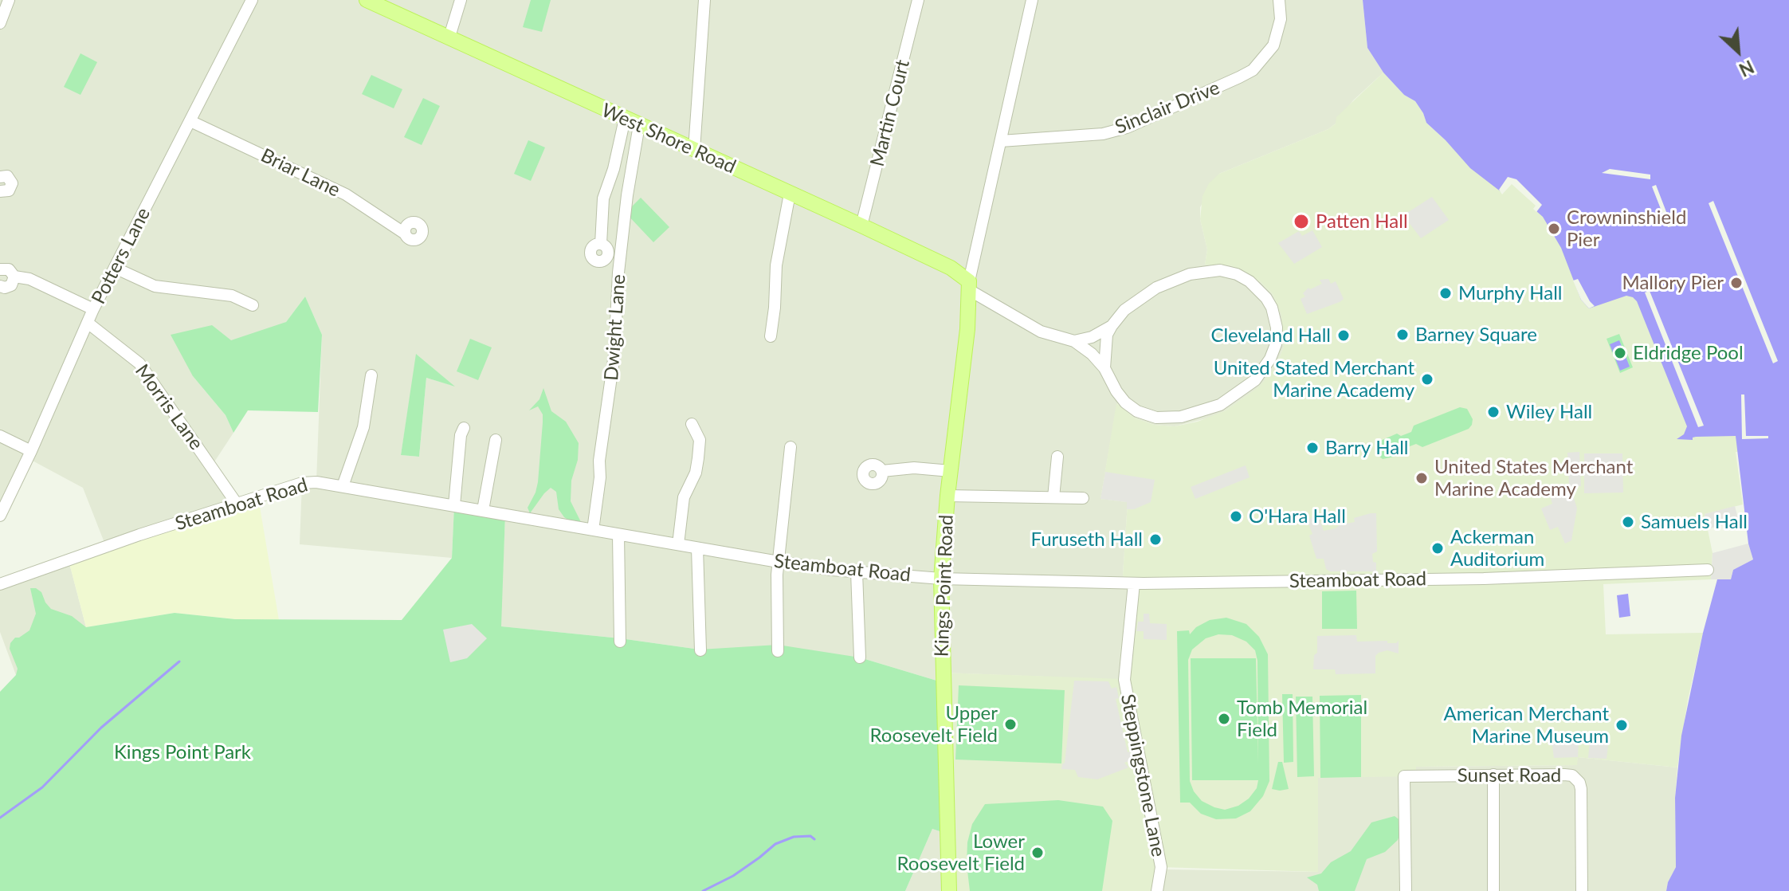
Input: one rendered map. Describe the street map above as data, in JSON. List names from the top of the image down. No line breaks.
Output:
{"streets":{"main road":["West Shore Road","Kings Point Road"],"street":["Sinclair Drive","Martin Court","Briar Lane","Potters Lane","Dwight Lane","Morris Lane","Steamboat Road","Steppingstone Lane","Sunset Road"]},"crossings":[["Martin Court","West Shore Road"],["West Shore Road","Dwight Lane"],["West Shore Road","Kings Point Road"],["Briar Lane","Potters Lane"],["Potters Lane","Morris Lane"],["Dwight Lane","Steamboat Road"],["Morris Lane","Steamboat Road"],["Steamboat Road","Kings Point Road"],["Steamboat Road","Steppingstone Lane"]],"parks":["Kings Point Park"],"places":["Patten Hall","Crowninshield Pier","Mallory Pier","Murphy Hall","Barney Square","Cleveland Hall","Eldridge Pool","United Stated Merchant Marine Academy","Wiley Hall","Barry Hall","United States Merchant Marine Academy","O'Hara Hall","Samuels Hall","Furuseth Hall","Ackerman Auditorium","Tomb Memorial Field","Upper Roosevelt Field","American Merchant Marine Museum","Lower Roosevelt Field"],"north":"bottom right"}
